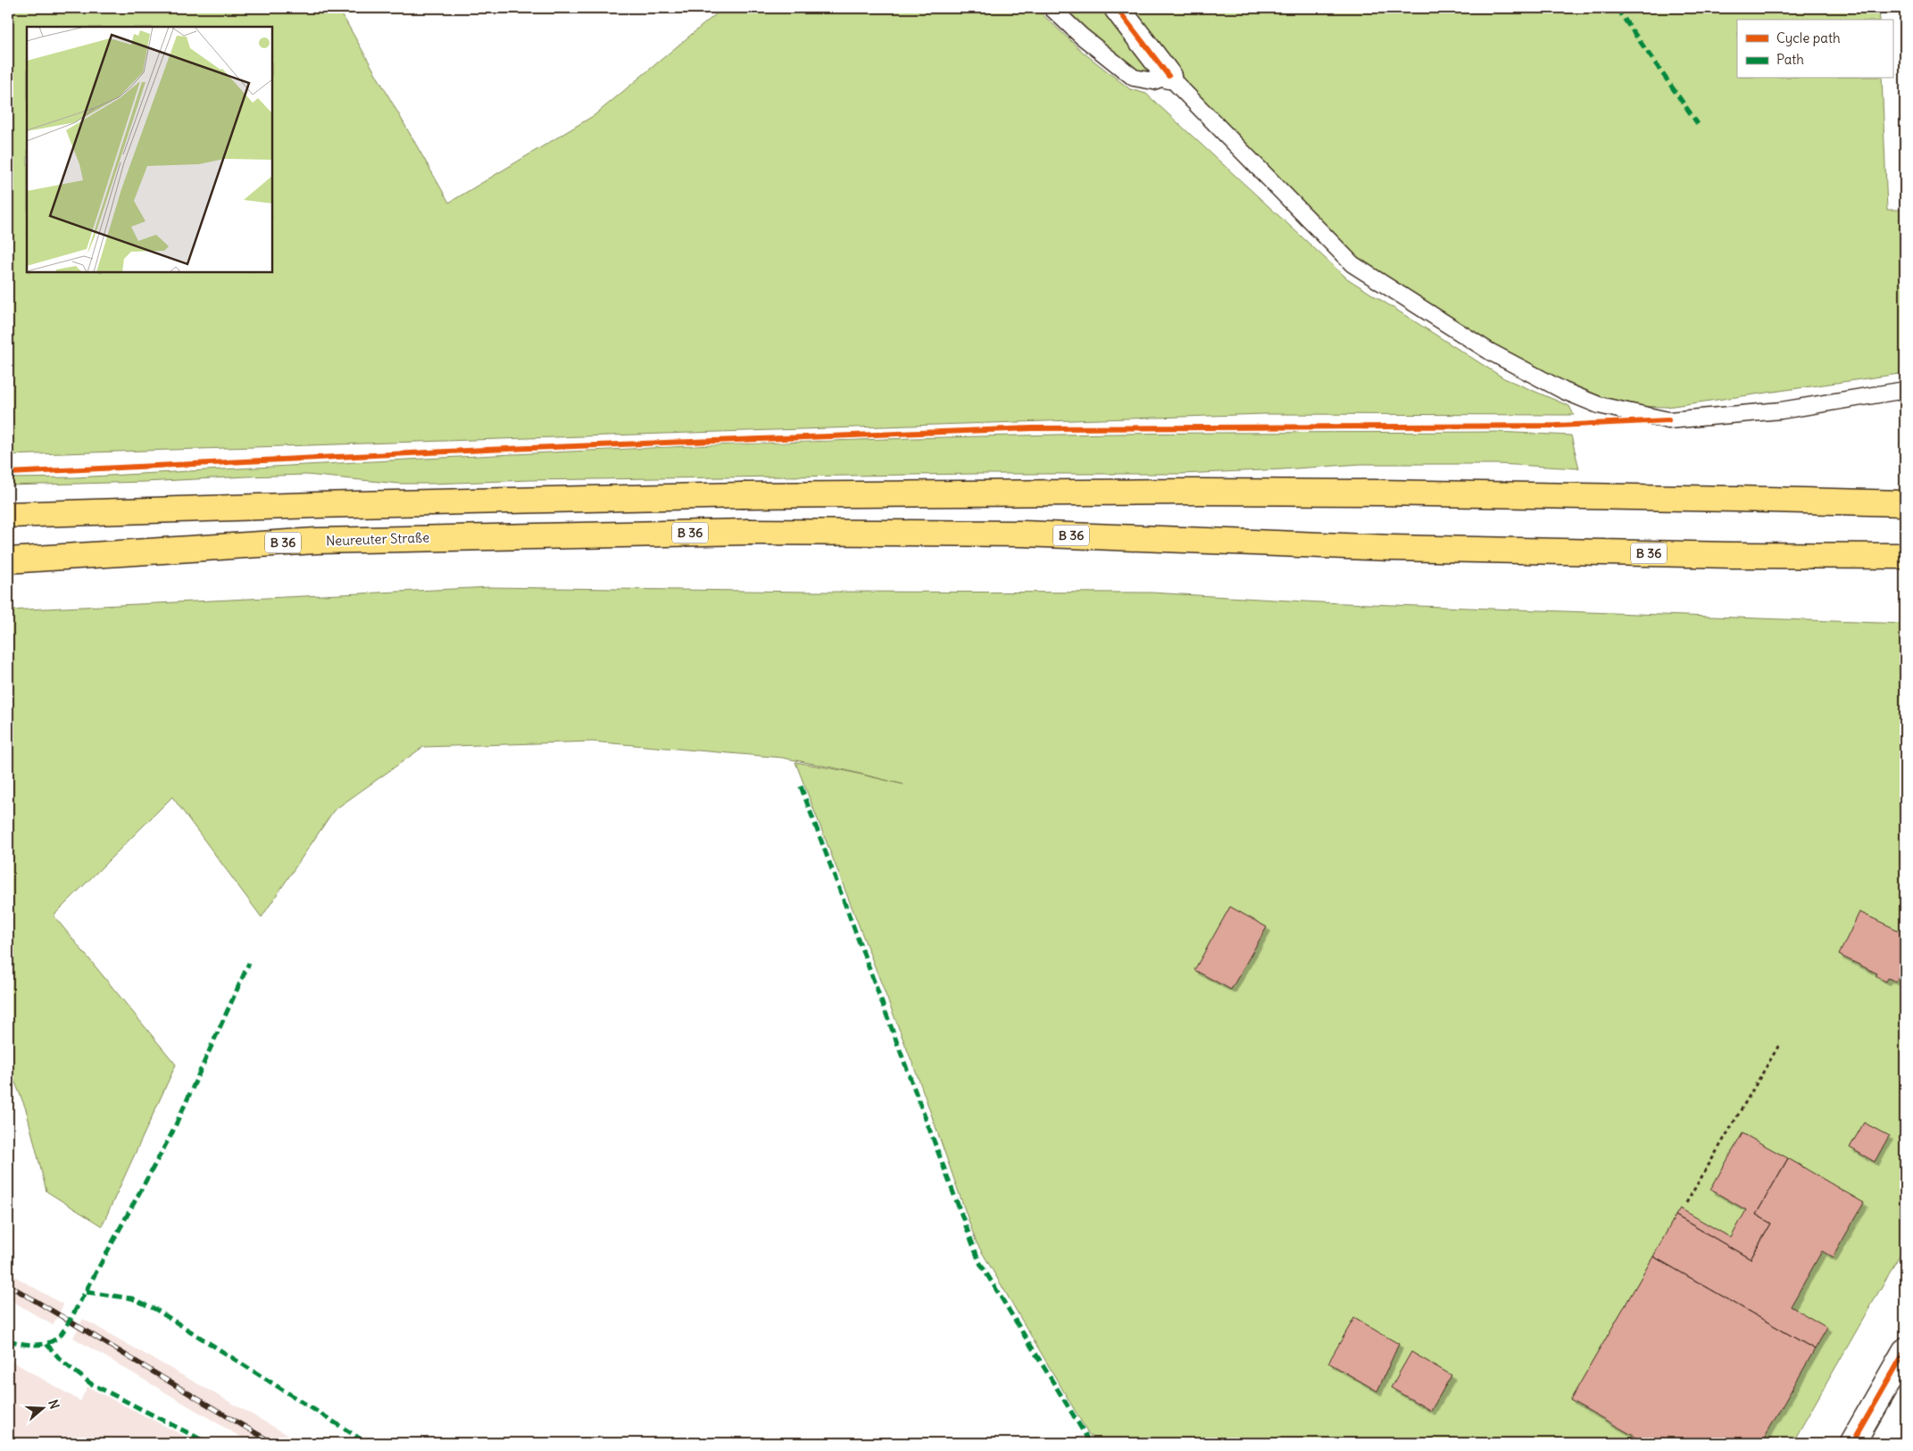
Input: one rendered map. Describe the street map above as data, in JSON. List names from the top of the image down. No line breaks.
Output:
{"streets":{"main road":["B 36","Neureuter Straße"]},"legend":["Cycle path","Path"],"north":"right"}
